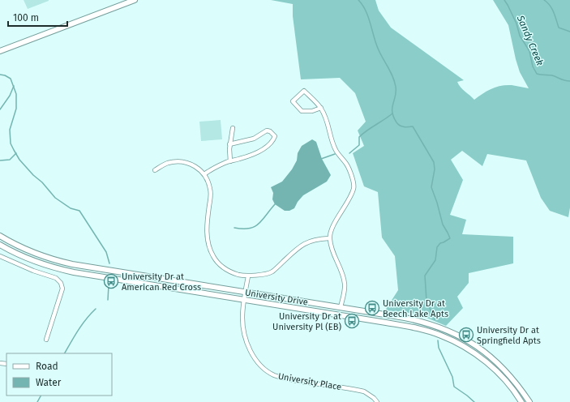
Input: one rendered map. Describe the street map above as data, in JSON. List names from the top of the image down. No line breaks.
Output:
{"streets":{"main road":["University Drive"],"street":["University Place"]},"crossings":[["University Drive","University Place"]],"water":["Sandy Creek"],"places":{"bus stop":["University Dr at American Red Cross","University Dr at Beech Lake Apts","University Dr at University Pl (EB)","University Dr at Springfield Apts"]},"legend":["Road","Water"],"scale_bar":"100 m"}
